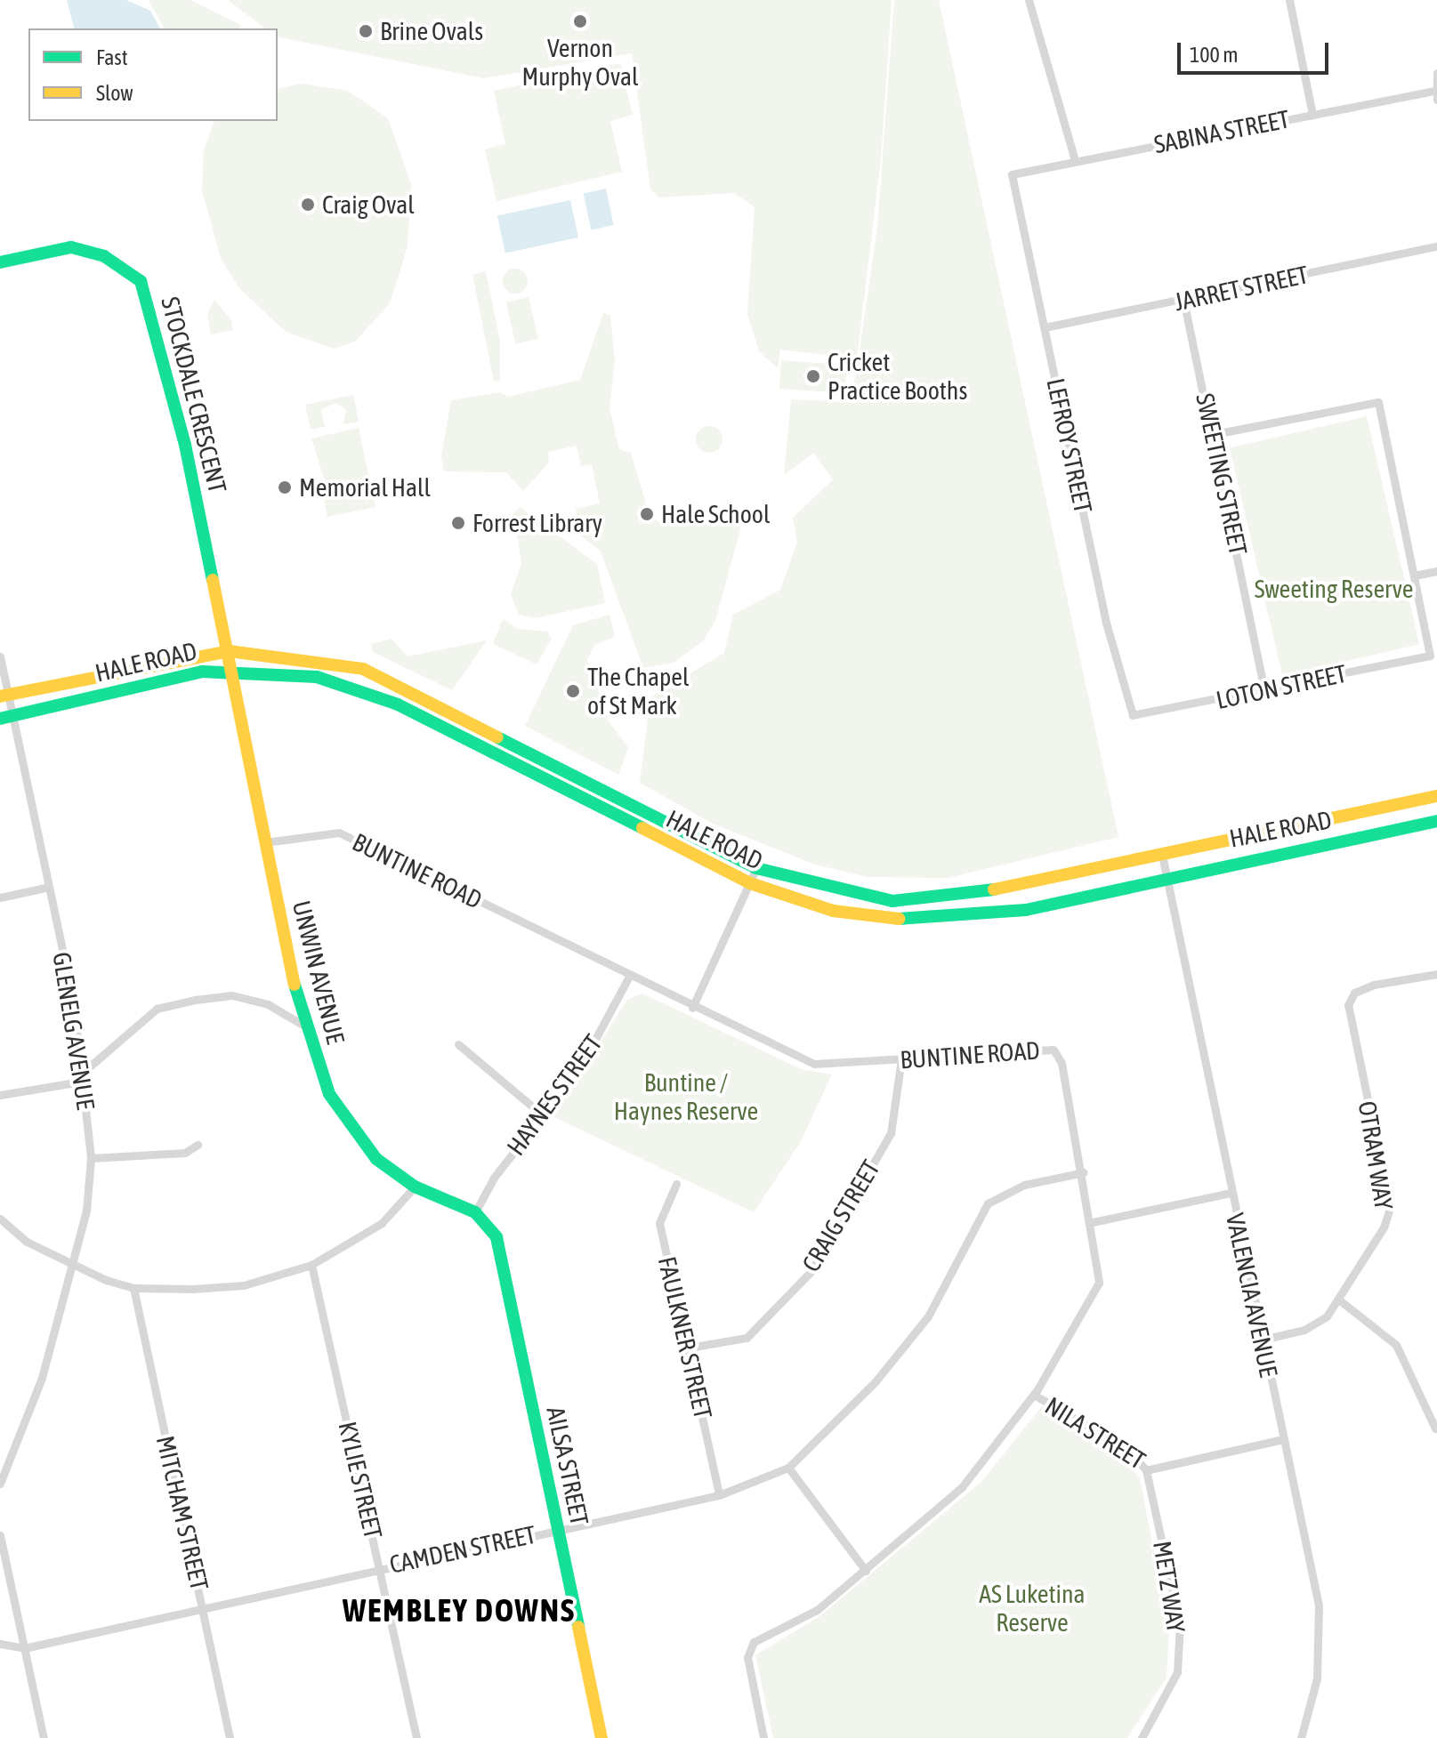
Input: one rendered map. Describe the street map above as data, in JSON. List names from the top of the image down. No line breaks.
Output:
{"streets":{"main road":["STOCKDALE CRESCENT","HALE ROAD","UNWIN AVENUE","AILSA STREET"],"street":["SABINA STREET","JARRET STREET","LEFROY STREET","SWEETING STREET","LOTON STREET","BUNTINE ROAD","GLENELG AVENUE","HAYNES STREET","OTRAM WAY","CRAIG STREET","VALENCIA AVENUE","FAULKNER STREET","NILA STREET","KYLIE STREET","MITCHAM STREET","CAMDEN STREET","METZ WAY"]},"crossings":[["SABINA STREET","LEFROY STREET"],["JARRET STREET","LEFROY STREET"],["JARRET STREET","SWEETING STREET"],["STOCKDALE CRESCENT","HALE ROAD"],["STOCKDALE CRESCENT","UNWIN AVENUE"],["LEFROY STREET","LOTON STREET"],["SWEETING STREET","LOTON STREET"],["HALE ROAD","UNWIN AVENUE"],["HALE ROAD","GLENELG AVENUE"],["HALE ROAD","VALENCIA AVENUE"],["BUNTINE ROAD","UNWIN AVENUE"],["BUNTINE ROAD","HAYNES STREET"],["BUNTINE ROAD","CRAIG STREET"],["BUNTINE ROAD","NILA STREET"],["BUNTINE ROAD","CAMDEN STREET"],["UNWIN AVENUE","HAYNES STREET"],["UNWIN AVENUE","AILSA STREET"],["HAYNES STREET","AILSA STREET"],["OTRAM WAY","VALENCIA AVENUE"],["CRAIG STREET","FAULKNER STREET"],["VALENCIA AVENUE","NILA STREET"],["FAULKNER STREET","CAMDEN STREET"],["NILA STREET","METZ WAY"],["AILSA STREET","CAMDEN STREET"],["KYLIE STREET","CAMDEN STREET"],["MITCHAM STREET","CAMDEN STREET"]],"districts":["WEMBLEY DOWNS"],"parks":["Sweeting Reserve","Buntine / Haynes Reserve","AS Luketina Reserve"],"places":["Vernon Murphy Oval","Brine Ovals","Craig Oval","Cricket Practice Booths","Memorial Hall","Hale School","Forrest Library","The Chapel of St Mark"],"legend":["Fast","Slow"],"scale_bar":"100 m"}
